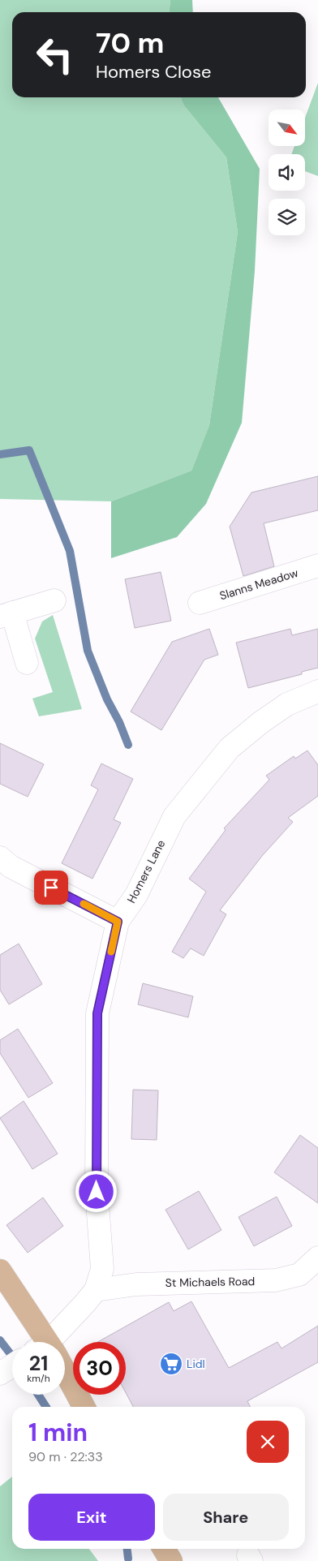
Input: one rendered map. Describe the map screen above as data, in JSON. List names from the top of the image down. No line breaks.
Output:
{"streets":{"street":["Slanns Meadow","Homers Lane","St Michaels Road"]},"crossings":[["Homers Lane","St Michaels Road"]],"places":{"supermarket":["Lidl"]},"north":"bottom right","page":{"turn":["70 m","Homers Close"],"speed":"21 km/h","limit":"30","heading":["1 min","90 m · 22:33"],"buttons":["Exit","Share"]}}
